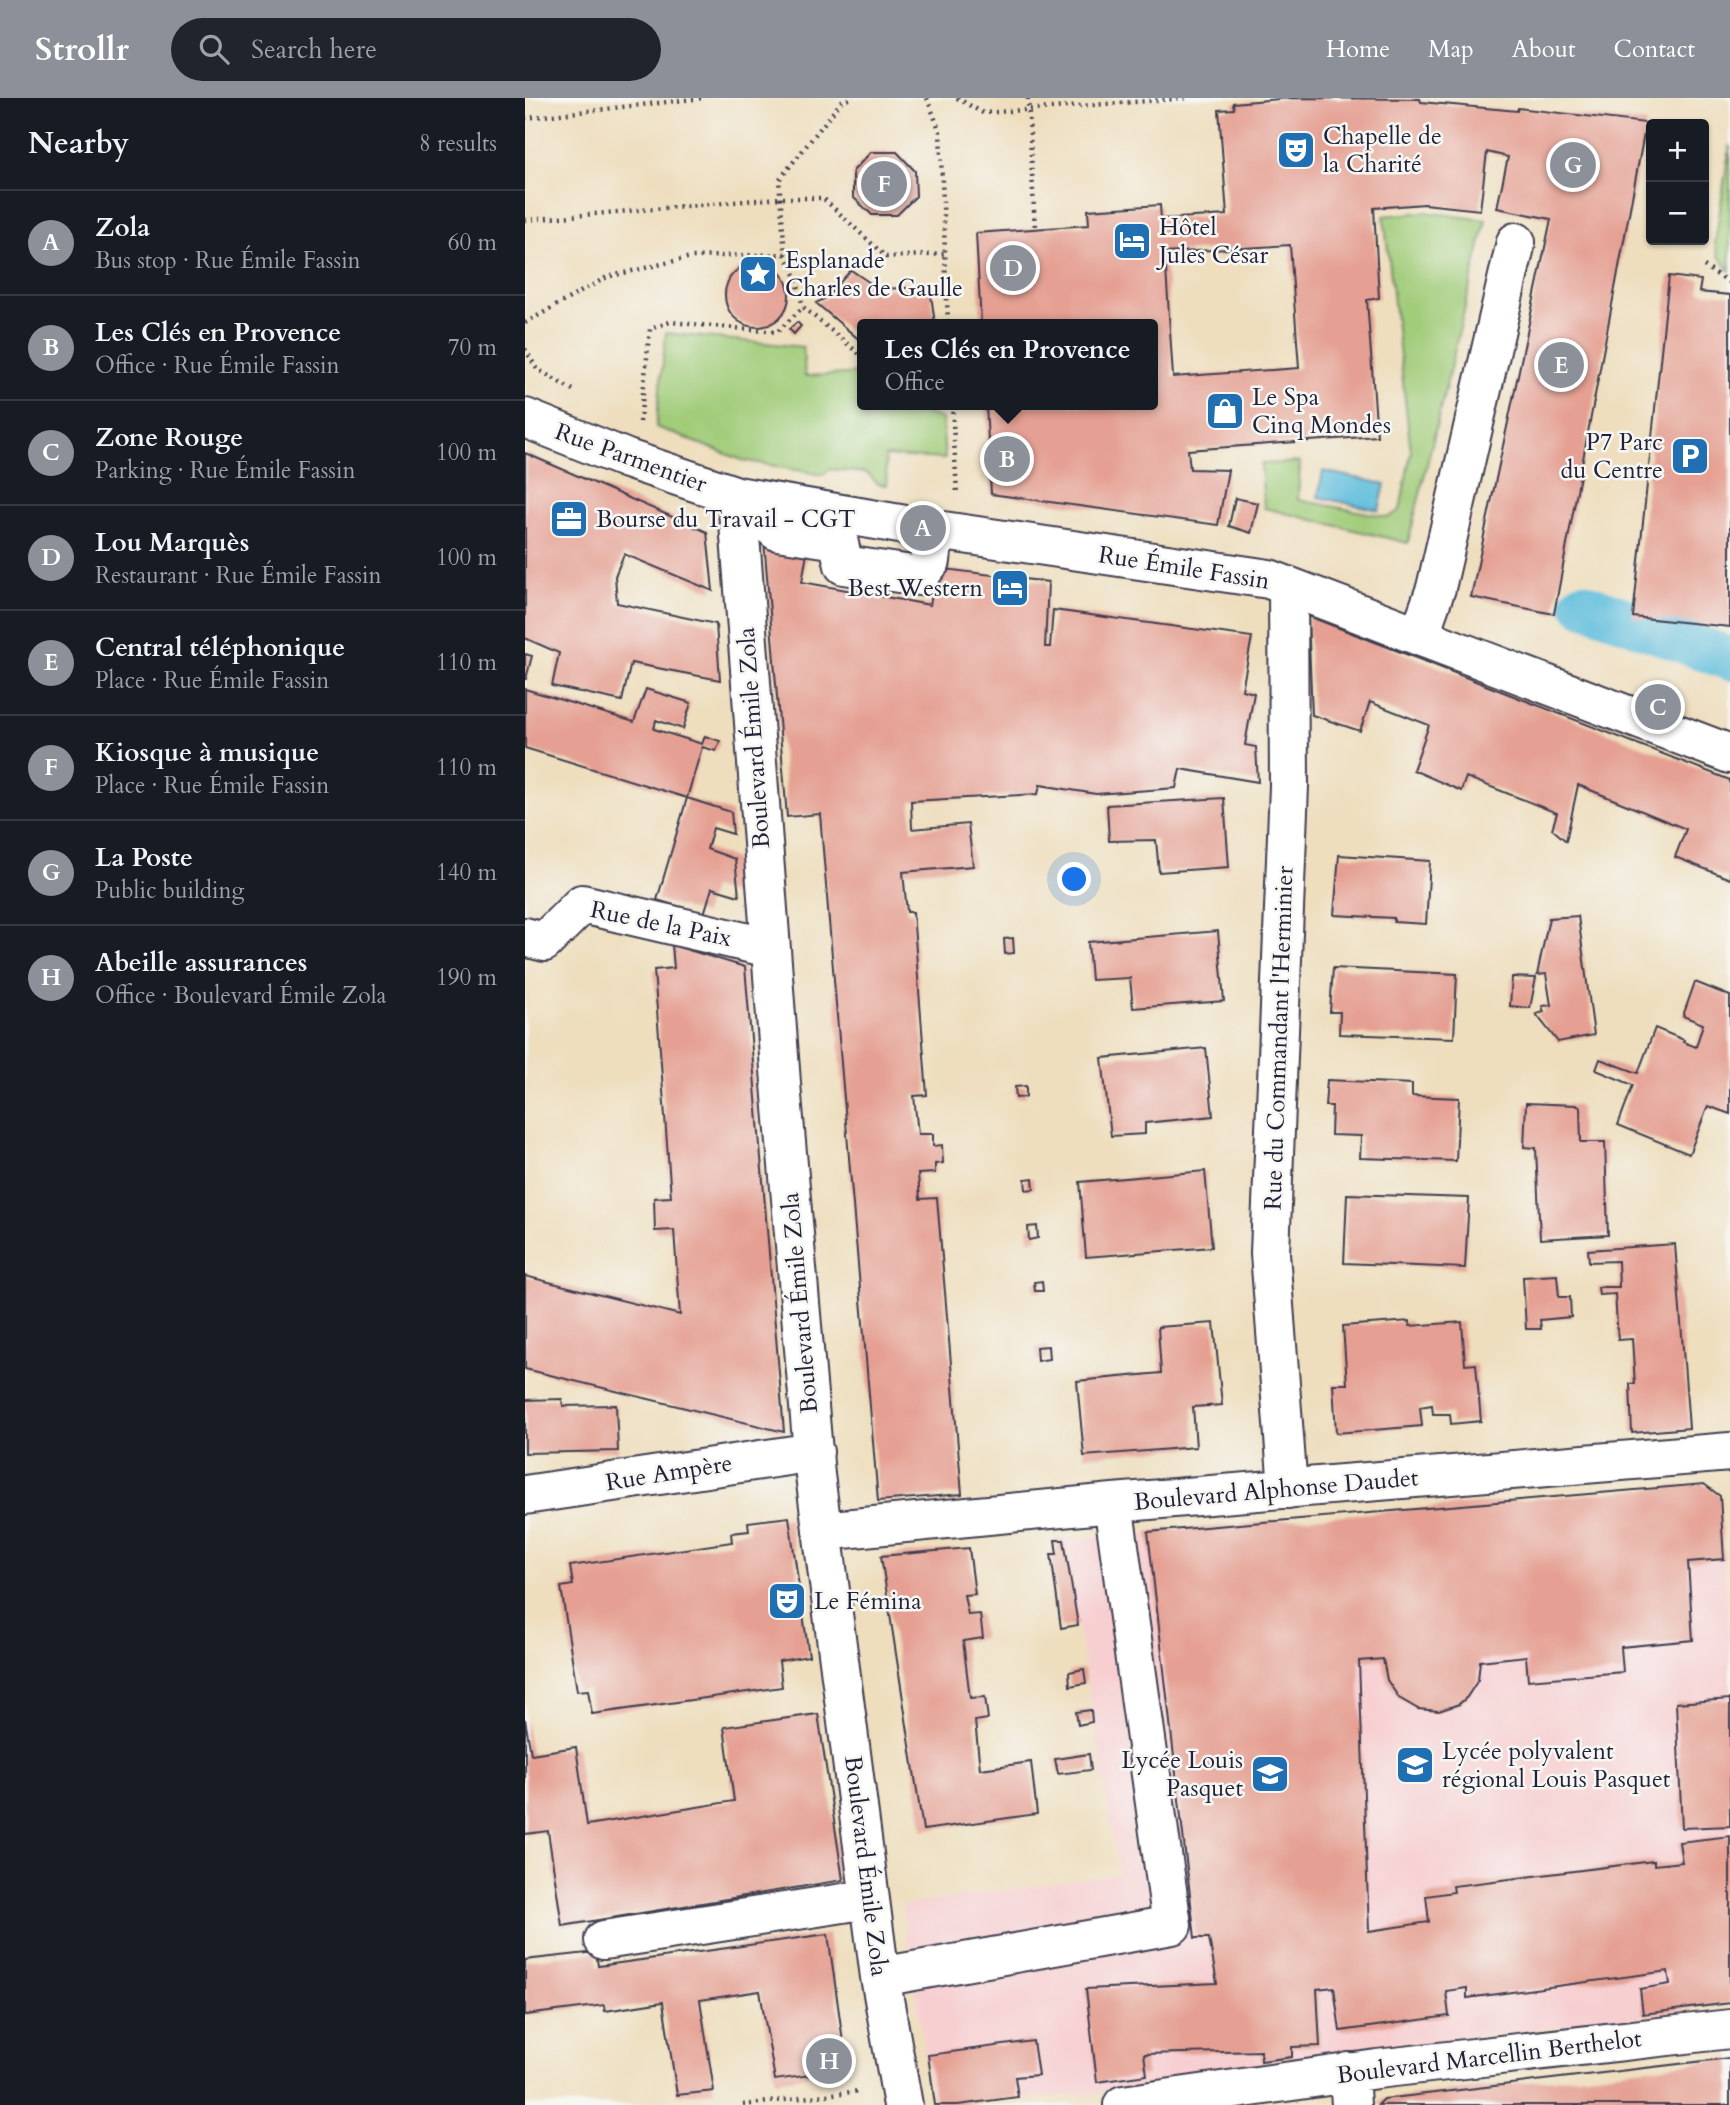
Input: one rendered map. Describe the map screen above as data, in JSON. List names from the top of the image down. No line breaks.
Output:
{"streets":{"street":["Rue Parmentier","Rue Émile Fassin","Boulevard Émile Zola","Rue de la Paix","Rue du Commandant l'Herminier","Rue Ampère","Boulevard Alphonse Daudet","Boulevard Marcellin Berthelot"]},"crossings":[["Rue Parmentier","Rue Émile Fassin"],["Rue Parmentier","Boulevard Émile Zola"],["Rue Émile Fassin","Boulevard Émile Zola"],["Rue Émile Fassin","Rue du Commandant l'Herminier"],["Boulevard Émile Zola","Rue de la Paix"],["Boulevard Émile Zola","Rue Ampère"],["Boulevard Émile Zola","Boulevard Alphonse Daudet"],["Rue du Commandant l'Herminier","Boulevard Alphonse Daudet"]],"places":{"theatre":["Chapelle de la Charité","Le Fémina"],"hotel":["Hôtel Jules César","Best Western"],"place":["Esplanade Charles de Gaulle"],"shop":["Le Spa Cinq Mondes"],"parking":["P7 Parc du Centre"],"office":["Bourse du Travail - CGT"],"school or university":["Lycée polyvalent régional Louis Pasquet","Lycée Louis Pasquet"]},"page":{"header":"Strollr","search":"Search here","nav":["Home","Map","About","Contact"],"heading":["Nearby","8 results"],"map_buttons":["+","−"],"pins":["G","F","D","E","B","A","C","H"],"list":[{"mark":"A","name":"Zola","note":"Bus stop · Rue Émile Fassin","value":"60 m"},{"mark":"B","name":"Les Clés en Provence","note":"Office · Rue Émile Fassin","value":"70 m"},{"mark":"C","name":"Zone Rouge","note":"Parking · Rue Émile Fassin","value":"100 m"},{"mark":"D","name":"Lou Marquès","note":"Restaurant · Rue Émile Fassin","value":"100 m"},{"mark":"E","name":"Central téléphonique","note":"Place · Rue Émile Fassin","value":"110 m"},{"mark":"F","name":"Kiosque à musique","note":"Place · Rue Émile Fassin","value":"110 m"},{"mark":"G","name":"La Poste","note":"Public building","value":"140 m"},{"mark":"H","name":"Abeille assurances","note":"Office · Boulevard Émile Zola","value":"190 m"}],"popup":["Les Clés en Provence","Office"]}}
